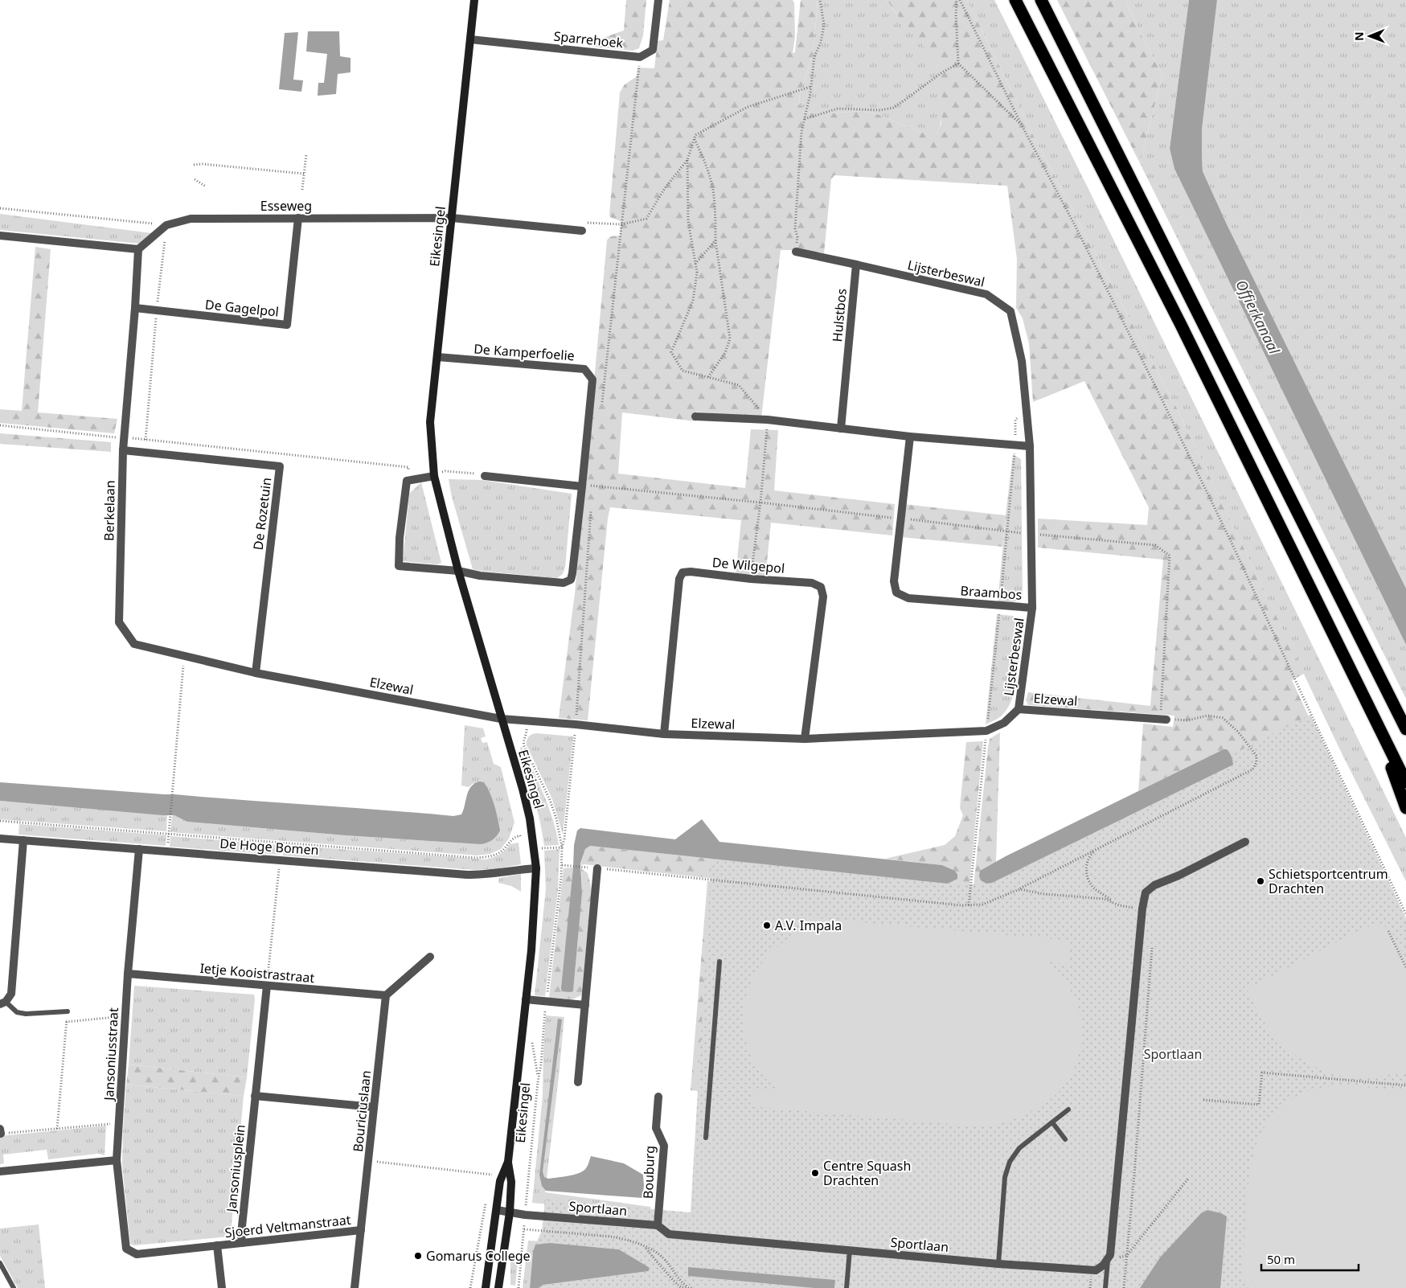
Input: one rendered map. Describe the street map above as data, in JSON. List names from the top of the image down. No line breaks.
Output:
{"streets":{"street":["Sparrehoek","Esseweg","Eikesingel","Lijsterbeswal","De Gagelpol","Hulstbos","De Kamperfoelie","Berkelaan","De Rozetuin","De Wilgepol","Braambos","Elzewal","De Hoge Bomen","Ietje Kooistrastraat","Jansoniusstraat","Bouriciuslaan","Jansoniusplein","Bouburg","Sportlaan","Sjoerd Veltmanstraat"]},"crossings":[["Sparrehoek","Eikesingel"],["Esseweg","Eikesingel"],["Esseweg","De Gagelpol"],["Esseweg","Berkelaan"],["Eikesingel","De Kamperfoelie"],["Eikesingel","Elzewal"],["Eikesingel","De Hoge Bomen"],["Eikesingel","Sportlaan"],["Lijsterbeswal","Hulstbos"],["Lijsterbeswal","Braambos"],["Lijsterbeswal","Elzewal"],["De Gagelpol","Berkelaan"],["Berkelaan","De Rozetuin"],["Berkelaan","Elzewal"],["De Rozetuin","Elzewal"],["De Wilgepol","Elzewal"],["De Hoge Bomen","Jansoniusstraat"],["Ietje Kooistrastraat","Jansoniusstraat"],["Ietje Kooistrastraat","Bouriciuslaan"],["Ietje Kooistrastraat","Jansoniusplein"],["Jansoniusstraat","Sjoerd Veltmanstraat"],["Bouriciuslaan","Sjoerd Veltmanstraat"],["Jansoniusplein","Sjoerd Veltmanstraat"],["Bouburg","Sportlaan"]],"water":["Offierkanaal"],"parks":["Sportlaan"],"places":["Schietsportcentrum Drachten","A.V. Impala","Centre Squash Drachten","Gomarus College"],"scale_bar":"50 m","north":"left"}
